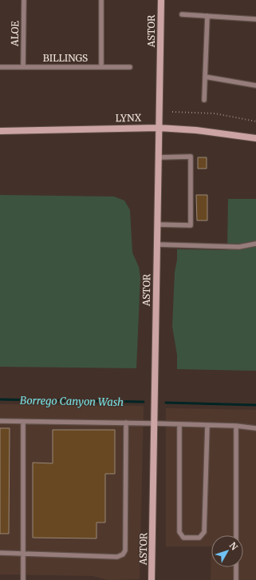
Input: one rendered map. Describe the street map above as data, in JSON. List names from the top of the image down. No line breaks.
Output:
{"streets":{"street":["ASTOR","LYNX"],"lane":["ALOE","BILLINGS"]},"crossings":[["ASTOR","LYNX"],["ALOE","BILLINGS"]],"water":["Borrego Canyon Wash"],"north":"top right"}
